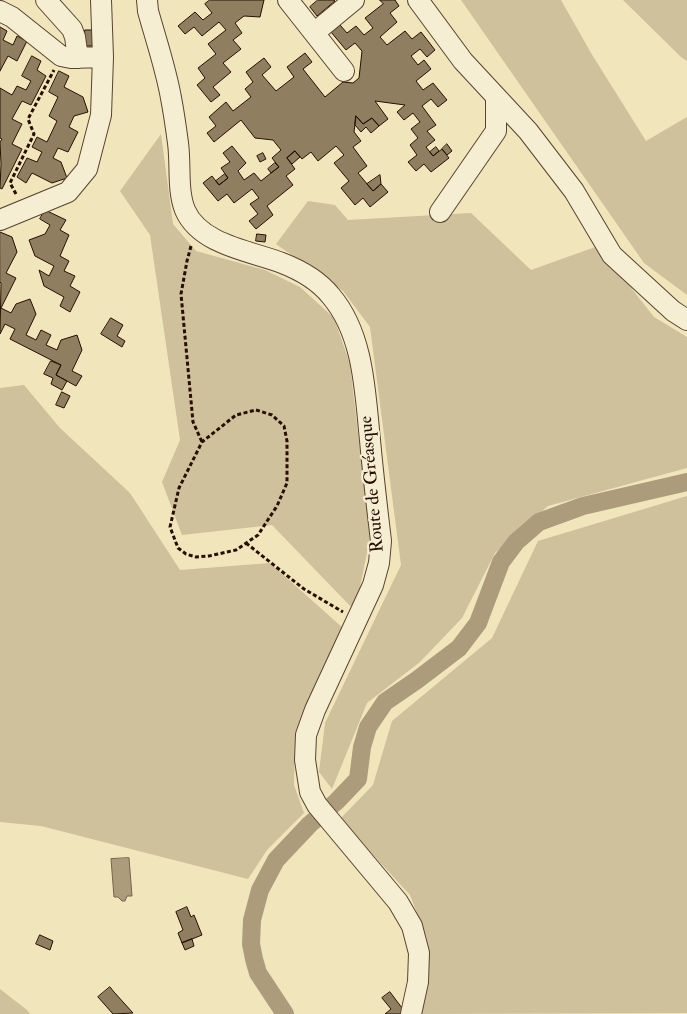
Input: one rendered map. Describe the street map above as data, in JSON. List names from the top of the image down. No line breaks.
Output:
{"streets":{"street":["Route de Gréasque"]}}
